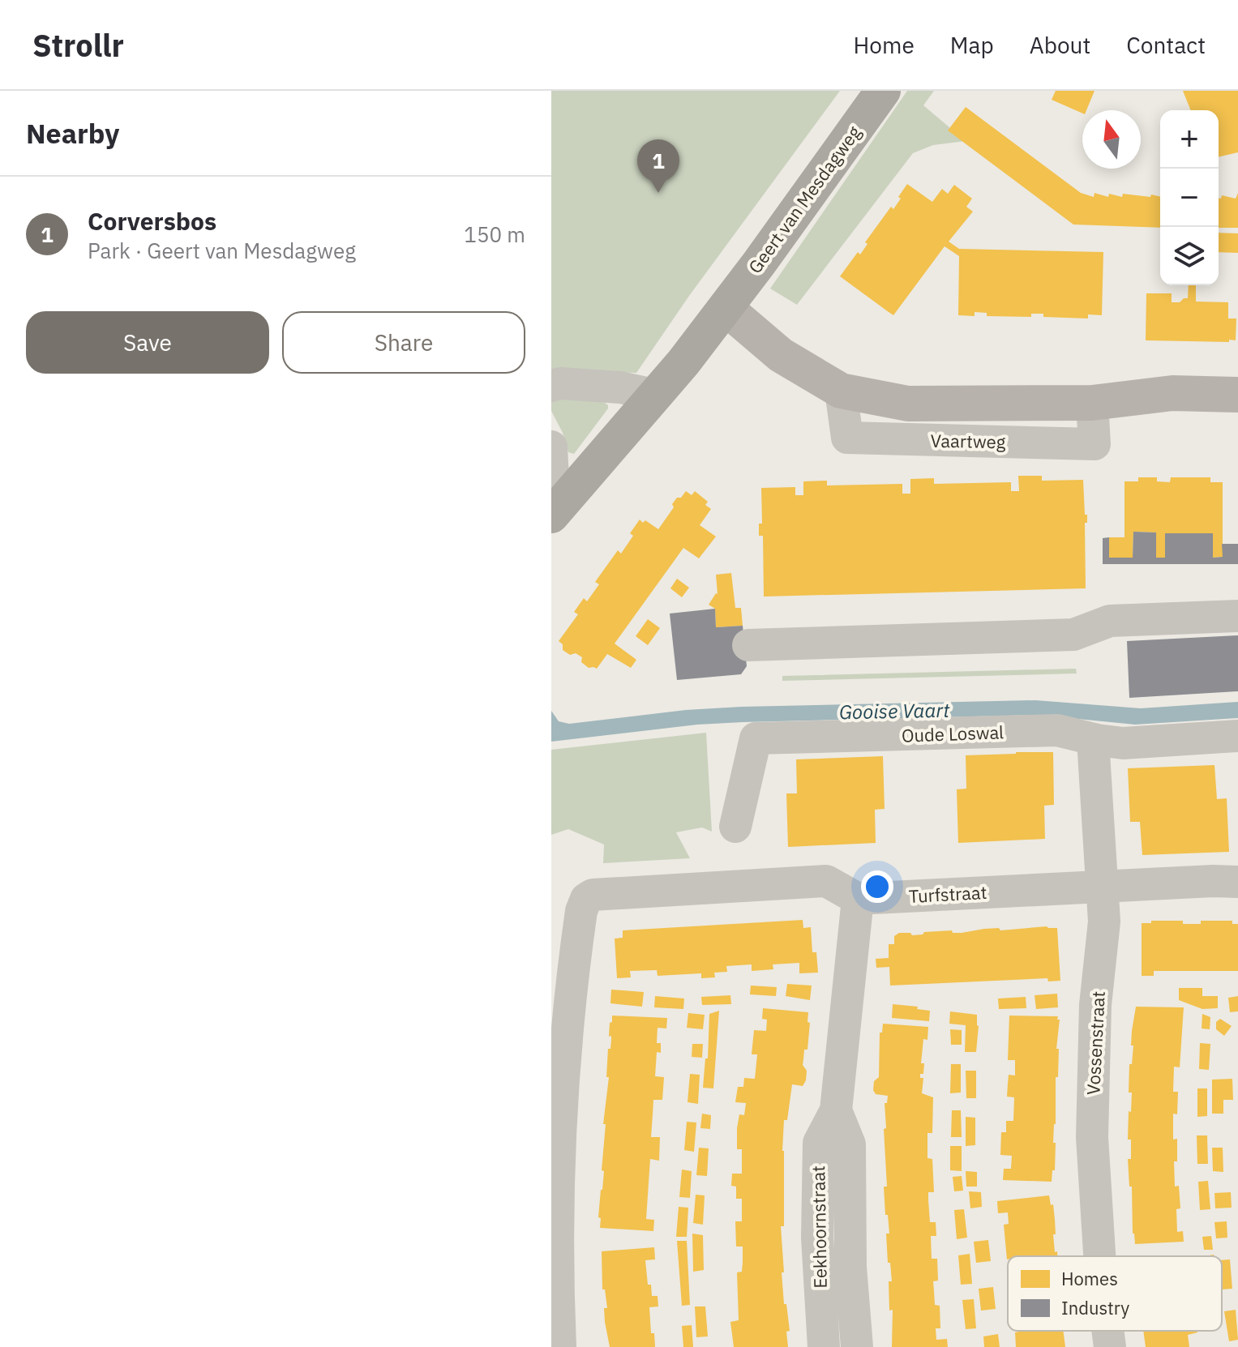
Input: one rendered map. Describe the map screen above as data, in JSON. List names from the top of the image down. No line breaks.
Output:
{"streets":{"main road":["Geert van Mesdagweg"],"street":["Vaartweg","Oude Loswal","Turfstraat","Vossenstraat","Eekhoornstraat"]},"crossings":[["Geert van Mesdagweg","Vaartweg"],["Oude Loswal","Vossenstraat"],["Turfstraat","Vossenstraat"],["Turfstraat","Eekhoornstraat"]],"water":["Gooise Vaart"],"legend":["Homes","Industry"],"north":"top","page":{"header":"Strollr","nav":["Home","Map","About","Contact"],"heading":"Nearby","map_buttons":["+","−"],"pins":"1","list":[{"mark":"1","name":"Corversbos","note":"Park · Geert van Mesdagweg","value":"150 m"}],"buttons":["Save","Share"]}}
